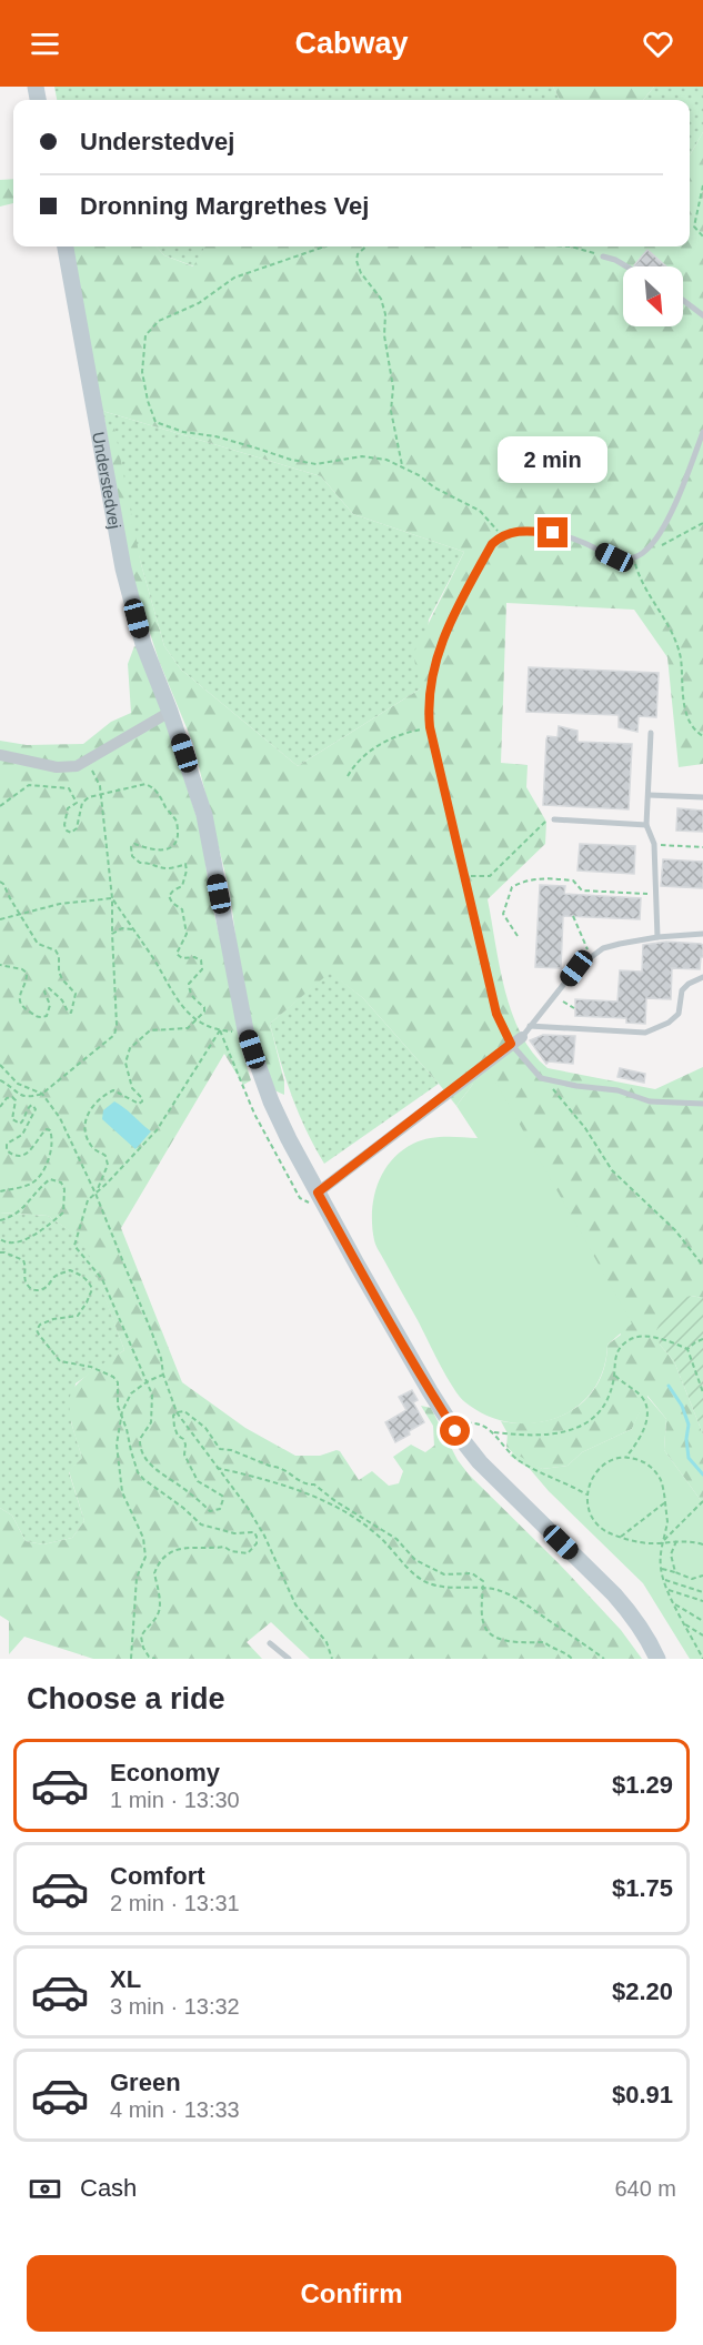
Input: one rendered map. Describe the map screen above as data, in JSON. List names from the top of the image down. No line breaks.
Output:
{"streets":{"street":["Understedvej"]},"north":"bottom right","page":{"header":"Cabway","banner":["Understedvej","Dronning Margrethes Vej"],"bubble":"2 min","heading":"Choose a ride","list":[{"name":"Economy","note":"1 min · 13:30","value":"$1.29"},{"name":"Comfort","note":"2 min · 13:31","value":"$1.75"},{"name":"XL","note":"3 min · 13:32","value":"$2.20"},{"name":"Green","note":"4 min · 13:33","value":"$0.91"}],"pay":["Cash","640 m"],"buttons":"Confirm"}}
